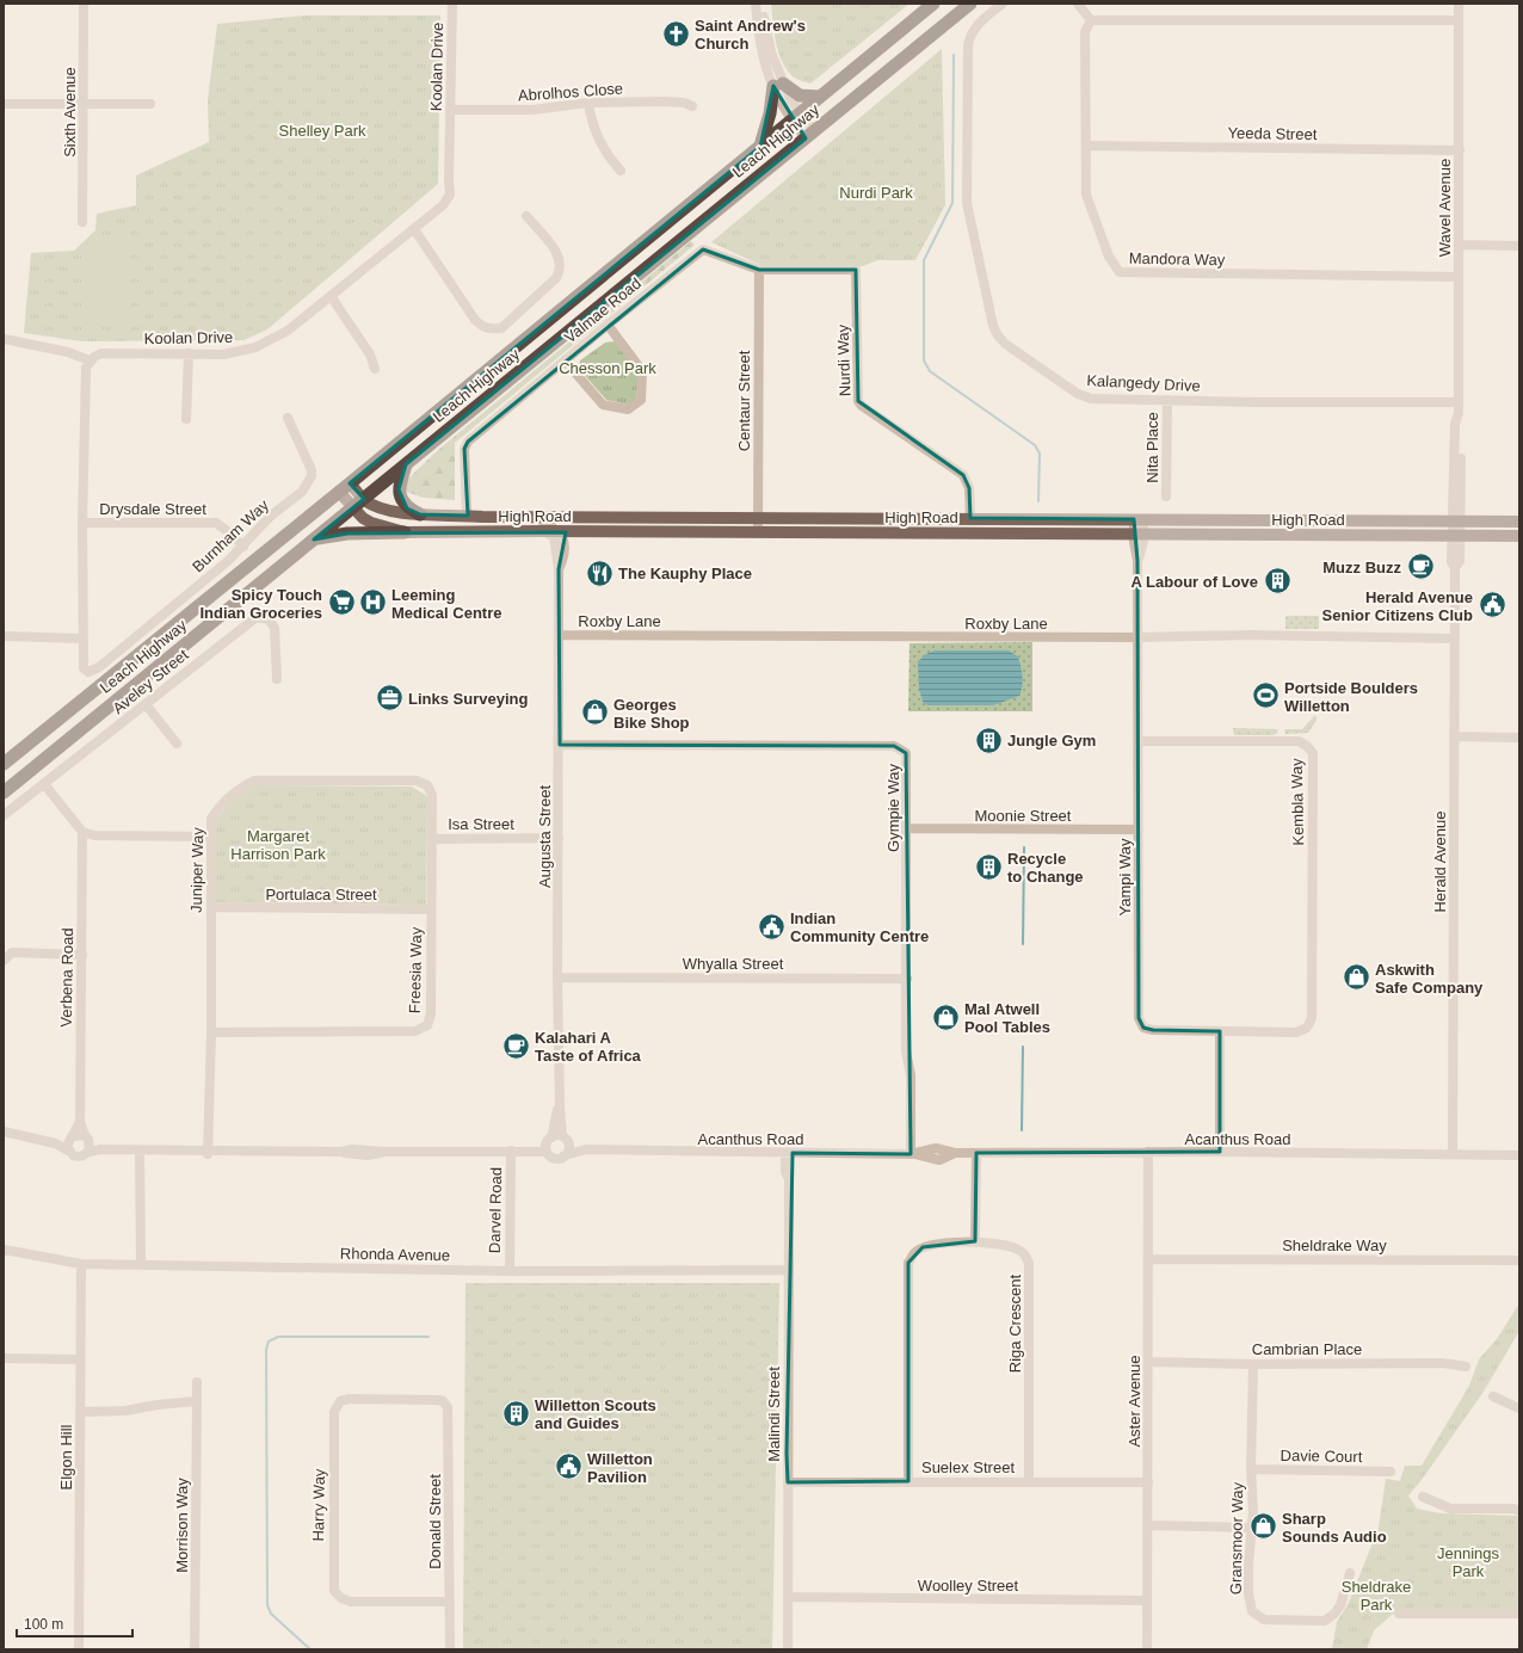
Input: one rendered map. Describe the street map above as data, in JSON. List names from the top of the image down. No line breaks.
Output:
{"streets":{"highway":["Leach Highway"],"main road":["High Road"],"street":["Koolan Drive","Abrolhos Close","Sixth Avenue","Yeeda Street","Wavel Avenue","Mandora Way","Valmae Road","Nurdi Way","Kalangedy Drive","Centaur Street","Nita Place","Drysdale Street","Burnham Way","Roxby Lane","Aveley Street","Kembla Way","Gympie Way","Moonie Street","Isa Street","Augusta Street","Herald Avenue","Juniper Way","Yampi Way","Portulaca Street","Whyalla Street","Freesia Way","Verbena Road","Acanthus Road","Darvel Road","Sheldrake Way","Rhonda Avenue","Riga Crescent","Cambrian Place","Aster Avenue","Malindi Street","Davie Court","Elgon Hill","Suelex Street","Harry Way","Donald Street","Morrison Way","Gransmoor Way","Woolley Street"]},"crossings":[["Koolan Drive","Abrolhos Close"],["Yeeda Street","Wavel Avenue"],["Yeeda Street","Mandora Way"],["Leach Highway","High Road"],["Wavel Avenue","Mandora Way"],["Wavel Avenue","Kalangedy Drive"],["Wavel Avenue","High Road"],["Wavel Avenue","Herald Avenue"],["Valmae Road","Nurdi Way"],["Valmae Road","Centaur Street"],["Valmae Road","High Road"],["Nurdi Way","Centaur Street"],["Nurdi Way","High Road"],["Kalangedy Drive","Nita Place"],["Centaur Street","High Road"],["Drysdale Street","Burnham Way"],["High Road","Augusta Street"],["High Road","Herald Avenue"],["High Road","Yampi Way"],["Roxby Lane","Augusta Street"],["Roxby Lane","Herald Avenue"],["Roxby Lane","Yampi Way"],["Kembla Way","Yampi Way"],["Gympie Way","Moonie Street"],["Gympie Way","Augusta Street"],["Gympie Way","Whyalla Street"],["Gympie Way","Acanthus Road"],["Moonie Street","Yampi Way"],["Isa Street","Augusta Street"],["Isa Street","Freesia Way"],["Augusta Street","Whyalla Street"],["Augusta Street","Acanthus Road"],["Herald Avenue","Acanthus Road"],["Juniper Way","Portulaca Street"],["Juniper Way","Freesia Way"],["Juniper Way","Acanthus Road"],["Portulaca Street","Freesia Way"],["Verbena Road","Acanthus Road"],["Acanthus Road","Darvel Road"],["Acanthus Road","Aster Avenue"],["Acanthus Road","Malindi Street"],["Darvel Road","Rhonda Avenue"],["Sheldrake Way","Aster Avenue"],["Rhonda Avenue","Malindi Street"],["Rhonda Avenue","Elgon Hill"],["Riga Crescent","Suelex Street"],["Cambrian Place","Aster Avenue"],["Cambrian Place","Gransmoor Way"],["Aster Avenue","Suelex Street"],["Aster Avenue","Woolley Street"],["Malindi Street","Suelex Street"],["Malindi Street","Woolley Street"],["Davie Court","Gransmoor Way"],["Harry Way","Donald Street"]],"parks":["Shelley Park","Nurdi Park","Chesson Park","Margaret Harrison Park","Jennings Park","Sheldrake Park"],"places":{"church":["Saint Andrew's Church"],"cafe":["Muzz Buzz","Kalahari A Taste of Africa"],"restaurant":["The Kauphy Place"],"building":["A Labour of Love","Jungle Gym","Recycle to Change","Willetton Scouts and Guides"],"supermarket":["Spicy Touch Indian Groceries"],"hospital":["Leeming Medical Centre"],"public building":["Herald Avenue Senior Citizens Club","Indian Community Centre","Willetton Pavilion"],"sports":["Portside Boulders Willetton"],"office":["Links Surveying"],"shop":["Georges Bike Shop","Askwith Safe Company","Mal Atwell Pool Tables","Sharp Sounds Audio"]},"scale_bar":"100 m"}
